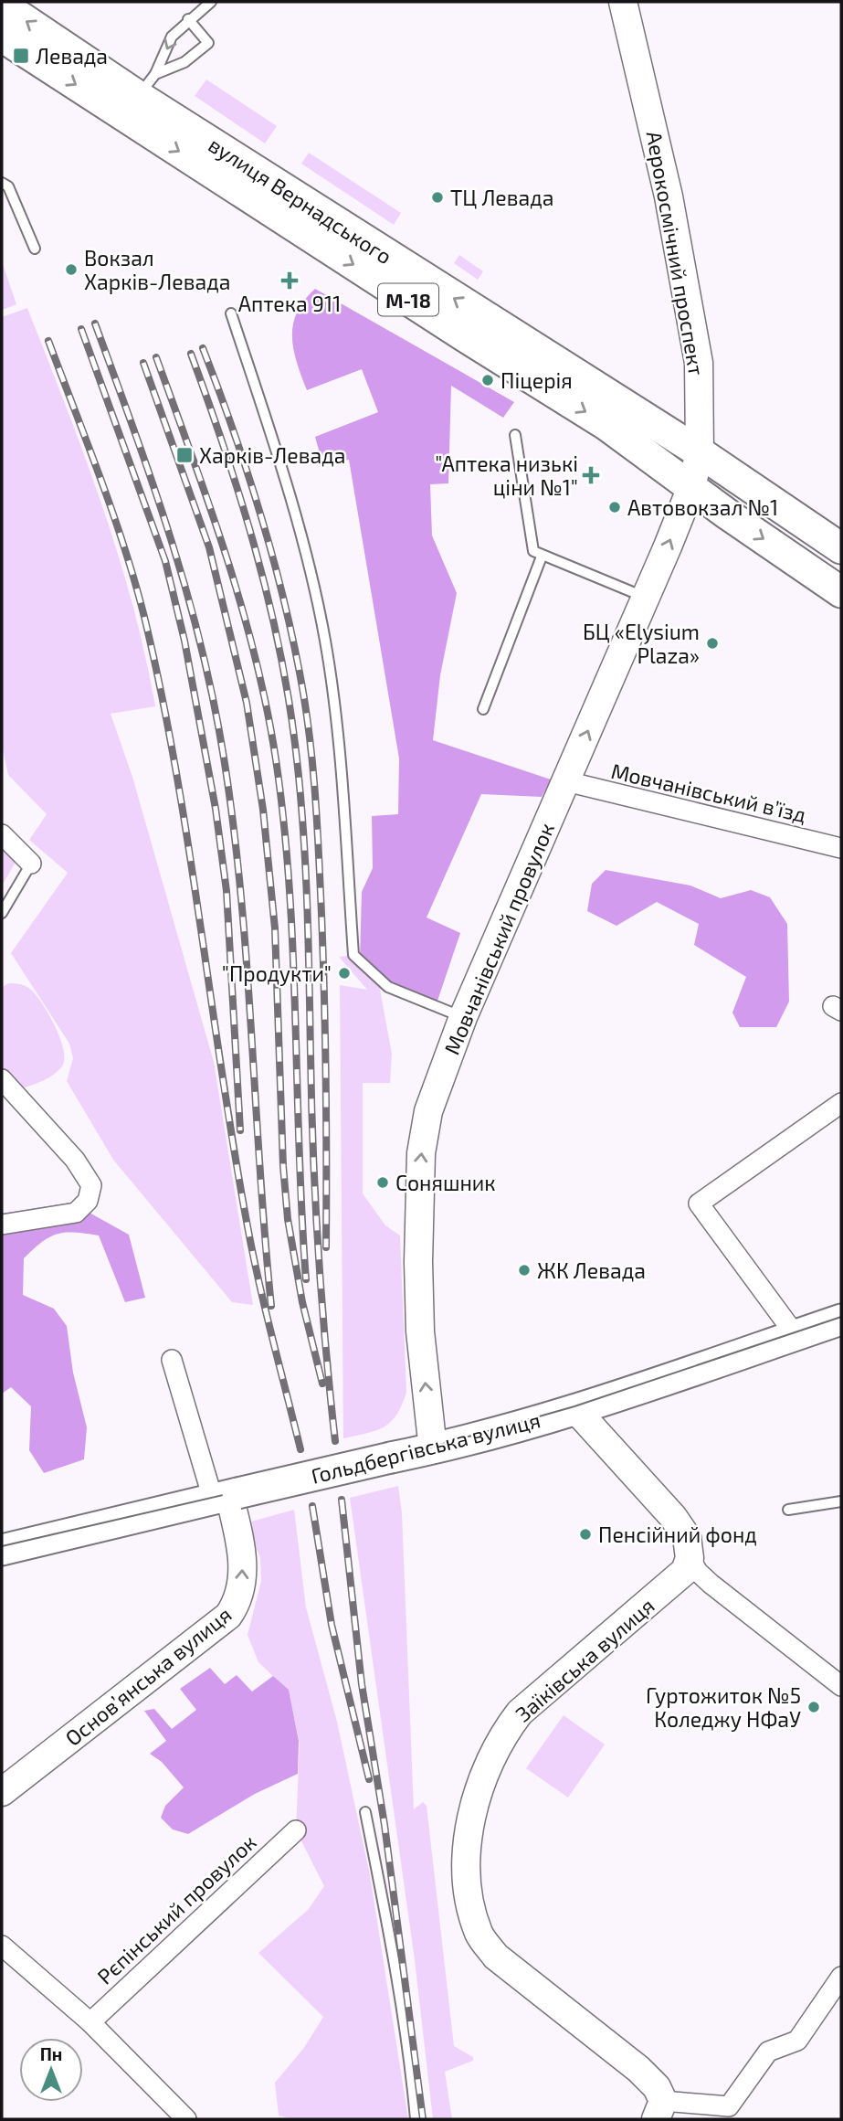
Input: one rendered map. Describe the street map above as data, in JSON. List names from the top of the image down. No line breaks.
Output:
{"streets":{"main road":["вулиця Вернадського","М-18","Гольдбергівська вулиця"],"street":["Аерокосмічний проспект","Мовчанівський в’їзд","Мовчанівський провулок","Заїківська вулиця","Основ’янська вулиця","Рєпінський провулок"]},"crossings":[["вулиця Вернадського","Аерокосмічний проспект"],["вулиця Вернадського","М-18"],["вулиця Вернадського","Мовчанівський провулок"],["Аерокосмічний проспект","М-18"],["Аерокосмічний проспект","Мовчанівський провулок"],["М-18","Мовчанівський провулок"],["Мовчанівський в’їзд","Мовчанівський провулок"],["Мовчанівський провулок","Гольдбергівська вулиця"],["Гольдбергівська вулиця","Основ’янська вулиця"]],"one_way":["Мовчанівський провулок","Основ’янська вулиця"],"places":{"transit":["Левада","Харків-Левада"],"other":["ТЦ Левада","Вокзал Харків-Левада","Піцерія","Автовокзал №1","БЦ «Elysium Plaza»","\"Продукти\"","Соняшник","ЖК Левада","Пенсійний фонд","Гуртожиток №5 Коледжу НФаУ"],"health":["Аптека 911","\"Аптека низькі ціни №1\""]},"north":"top"}
